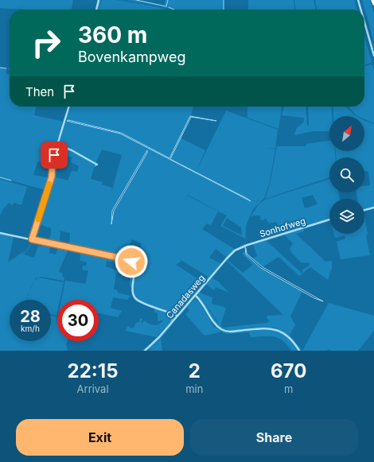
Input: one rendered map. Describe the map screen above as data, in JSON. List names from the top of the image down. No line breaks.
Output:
{"streets":{"street":["Sonhofweg","Canadasweg"]},"crossings":[["Sonhofweg","Canadasweg"]],"north":"top right","page":{"turn":["360 m","Bovenkampweg"],"then":"Then","speed":"28 km/h","limit":"30","eta":["22:15","Arrival","2","min","670","m"],"buttons":["Exit","Share"]}}
